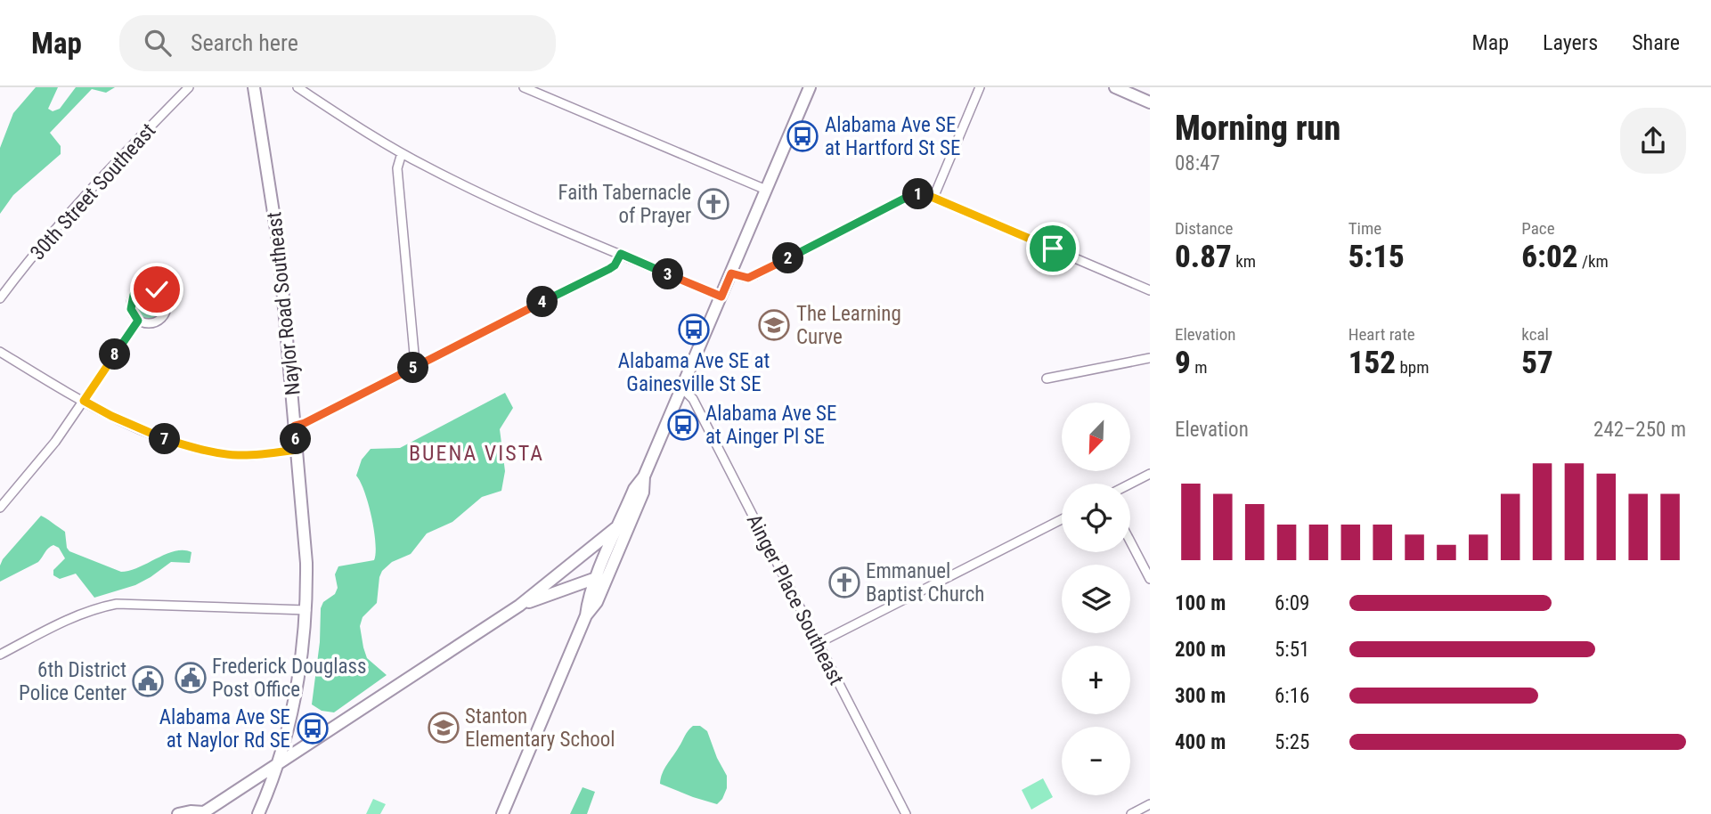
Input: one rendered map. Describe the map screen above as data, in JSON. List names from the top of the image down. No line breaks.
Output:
{"streets":{"main road":["Naylor Road Southeast"],"street":["30th Street Southeast","Ainger Place Southeast"]},"districts":["BUENA VISTA"],"places":{"bus stop":["Alabama Ave SE at Hartford St SE","Alabama Ave SE at Gainesville St SE","Alabama Ave SE at Ainger Pl SE","Alabama Ave SE at Naylor Rd SE"],"church":["Faith Tabernacle of Prayer","Emmanuel Baptist Church"],"school or university":["The Learning Curve","Stanton Elementary School"],"public building":["Frederick Douglass Post Office","6th District Police Center"]},"north":"bottom left","page":{"header":"Map","search":"Search here","nav":["Map","Layers","Share"],"heading":["Morning run","08:47"],"pins":["1","2","3","4","8","5","6","7"],"stats":[["Distance","0.87 km"],["Time","5:15"],["Pace","6:02 /km"],["Elevation","9 m"],["Heart rate","152 bpm"],["kcal","57"]],"map_buttons":["+","−"],"chart":["Elevation","242–250 m"],"list":[{"name":"100 m","note":"6:09"},{"name":"200 m","note":"5:51"},{"name":"300 m","note":"6:16"},{"name":"400 m","note":"5:25"}]}}
